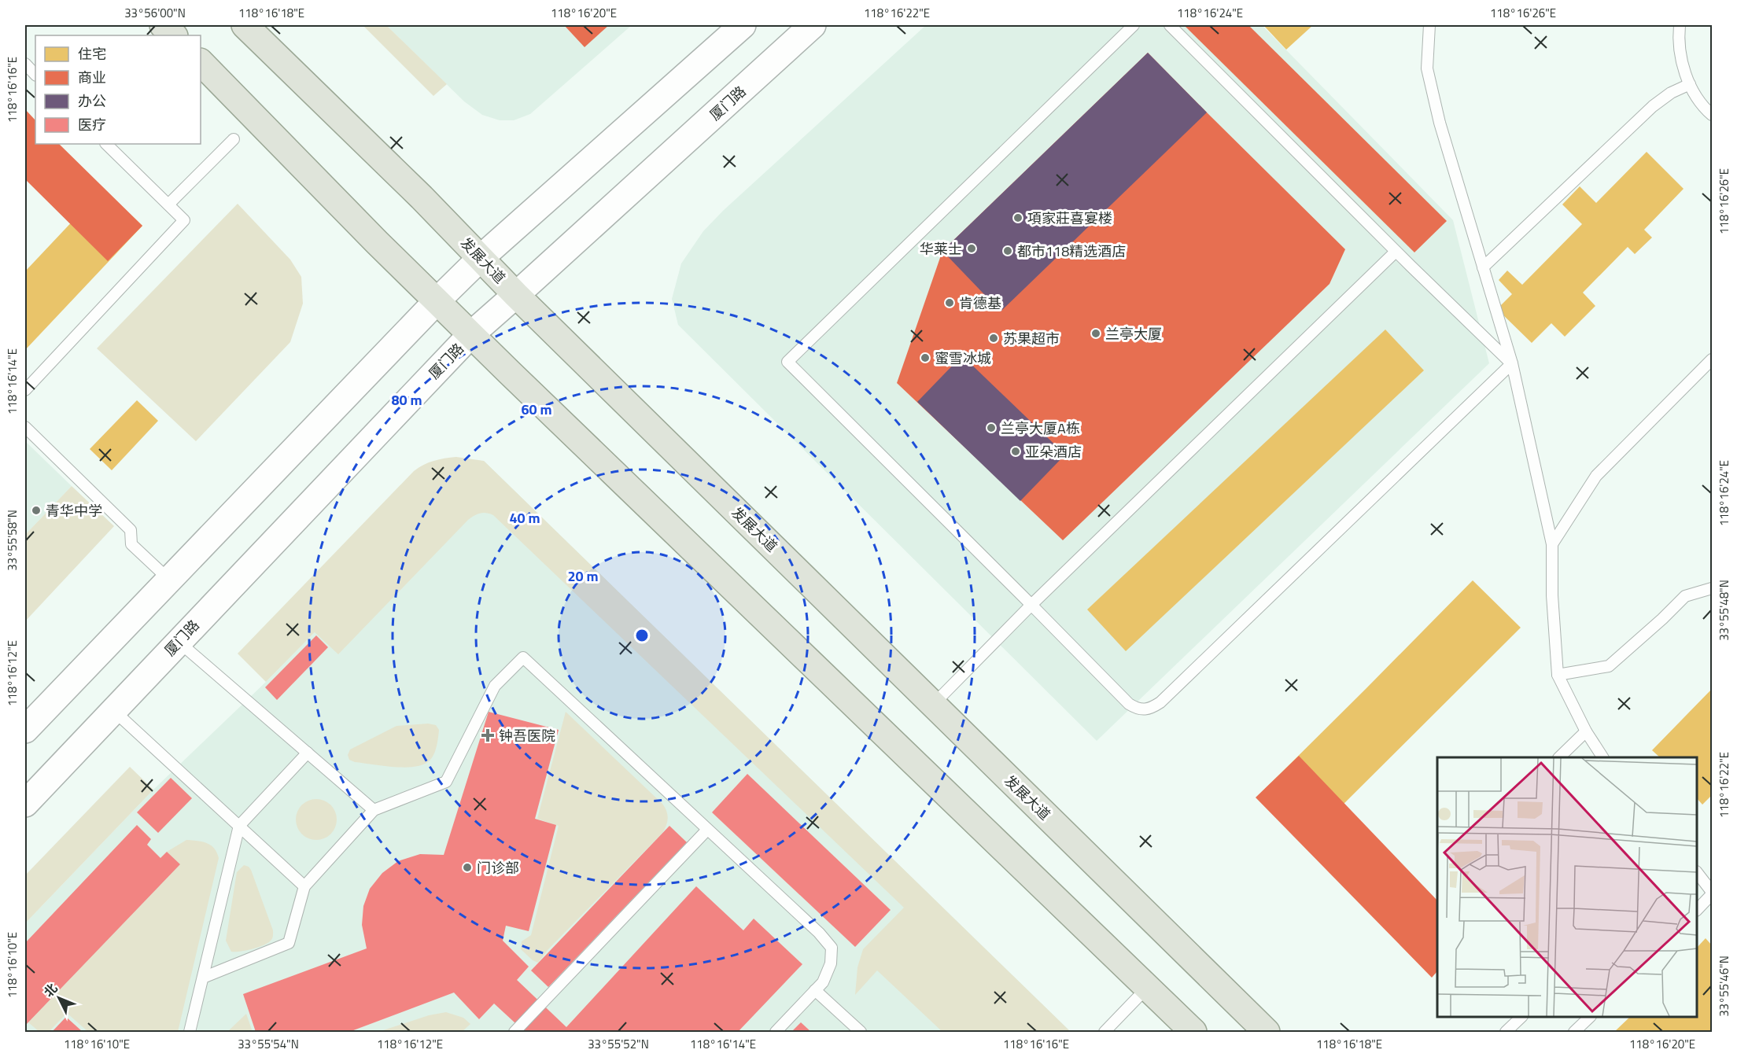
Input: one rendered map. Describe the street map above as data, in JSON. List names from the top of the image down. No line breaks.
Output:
{"streets":{"main road":["发展大道"],"street":["厦门路"]},"crossings":[["厦门路","发展大道"]],"places":{"other":["項家莊喜宴楼","华莱士","都市118精选酒店","肯德基","兰亭大厦","苏果超市","蜜雪冰城","兰亭大厦A栋","亚朵酒店","青华中学","门诊部"],"health":["钟吾医院"]},"legend":["住宅","商业","办公","医疗"],"north":"top left","coordinates":["33°56'00\"N","118°16'18\"E","118°16'20\"E","118°16'22\"E","118°16'24\"E","118°16'26\"E","118°16'16\"E","118°16'14\"E","33°55'58\"N","33°55'48\"N","118°16'12\"E","118°16'10\"E","33°55'46\"N","33°55'54\"N","33°55'52\"N"],"rings":["80 m","60 m","40 m","20 m"]}
